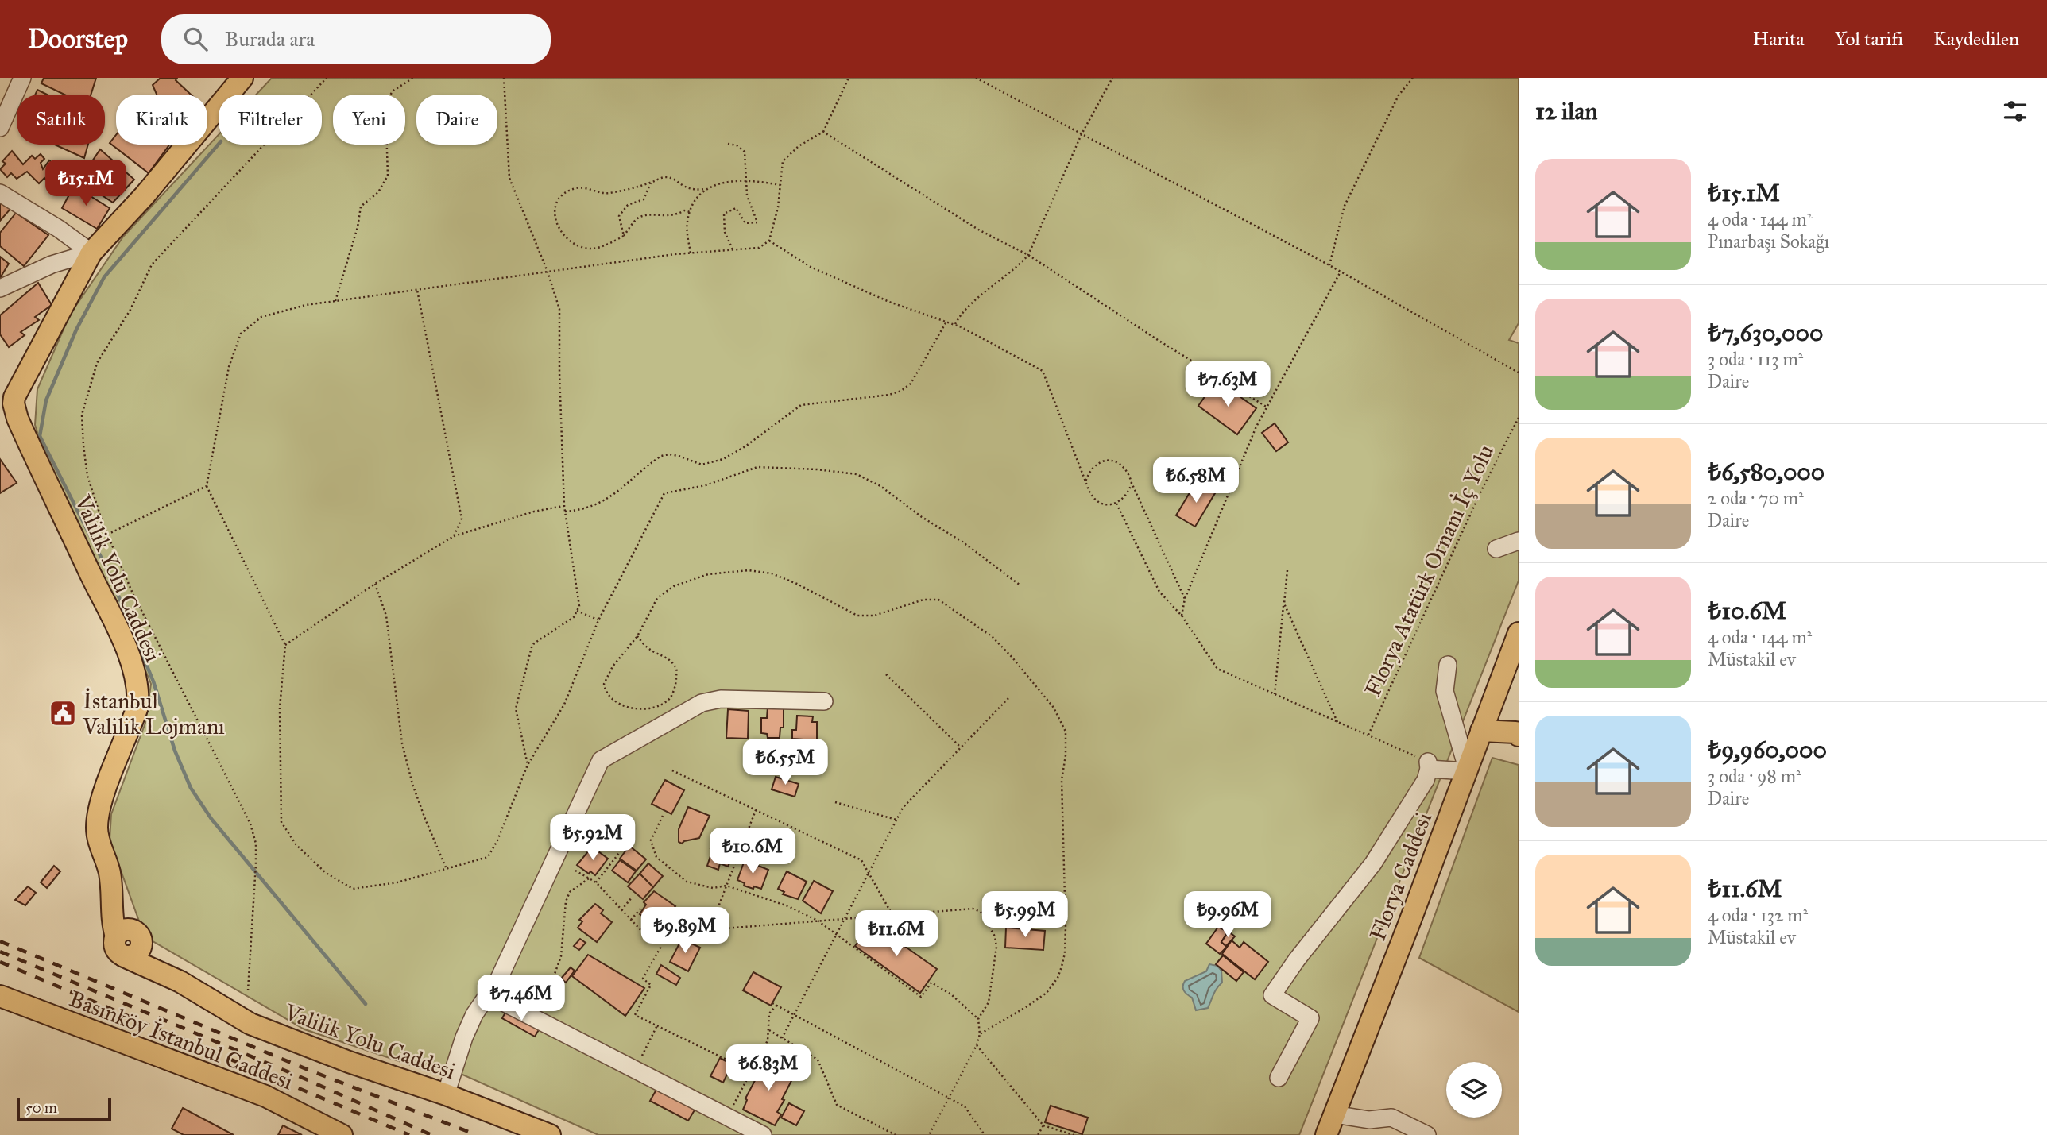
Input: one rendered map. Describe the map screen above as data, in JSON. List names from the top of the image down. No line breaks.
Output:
{"streets":{"main road":["Valilik Yolu Caddesi","Florya Caddesi","Basınköy İstanbul Caddesi"],"path":["Florya Atatürk Ornanı İç Yolu"]},"places":{"public building":["İstanbul Valilik Lojmanı"]},"scale_bar":"50 m","page":{"header":"Doorstep","search":"Burada ara","nav":["Harita","Yol tarifi","Kaydedilen"],"heading":"12 ilan","chip":["Satılık","Kiralık","Filtreler","Yeni","Daire"],"list":[{"name":"₺15.1M","note":"4 oda · 144 m² · Pınarbaşı Sokağı"},{"name":"₺7,630,000","note":"3 oda · 113 m² · Daire"},{"name":"₺6,580,000","note":"2 oda · 70 m² · Daire"},{"name":"₺10.6M","note":"4 oda · 144 m² · Müstakil ev"},{"name":"₺9,960,000","note":"3 oda · 98 m² · Daire"},{"name":"₺11.6M","note":"4 oda · 132 m² · Müstakil ev"}],"price":["₺15.1M","₺7.63M","₺6.58M","₺6.55M","₺5.92M","₺10.6M","₺5.99M","₺9.96M","₺9.89M","₺11.6M","₺7.46M","₺6.83M"],"scale":"50 m"}}
